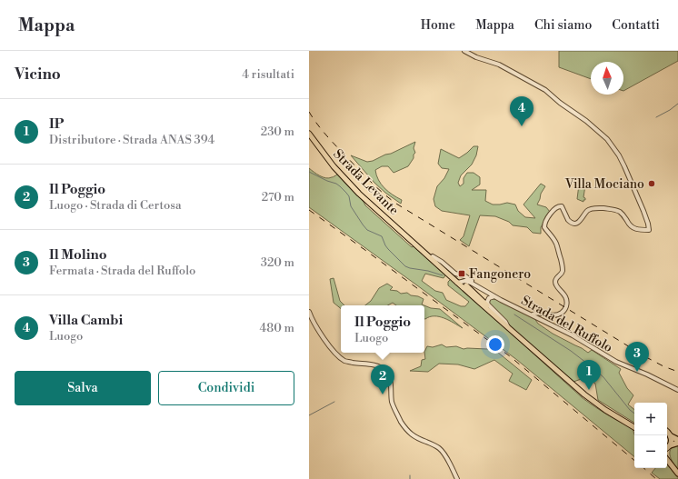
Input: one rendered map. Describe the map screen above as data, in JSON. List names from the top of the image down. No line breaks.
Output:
{"streets":{"main road":["Strada Levante"],"street":["Strada del Ruffolo"]},"crossings":[["Strada Levante","Strada del Ruffolo"]],"places":{"other":["Villa Mociano"],"transit":["Fangonero"]},"north":"top","page":{"header":"Mappa","nav":["Home","Mappa","Chi siamo","Contatti"],"heading":["Vicino","4 risultati"],"pins":["4","3","1","2"],"list":[{"mark":"1","name":"IP","note":"Distributore · Strada ANAS 394","value":"230 m"},{"mark":"2","name":"Il Poggio","note":"Luogo · Strada di Certosa","value":"270 m"},{"mark":"3","name":"Il Molino","note":"Fermata · Strada del Ruffolo","value":"320 m"},{"mark":"4","name":"Villa Cambi","note":"Luogo","value":"480 m"}],"popup":["Il Poggio","Luogo"],"buttons":["Salva","Condividi"],"map_buttons":["+","−"]}}
